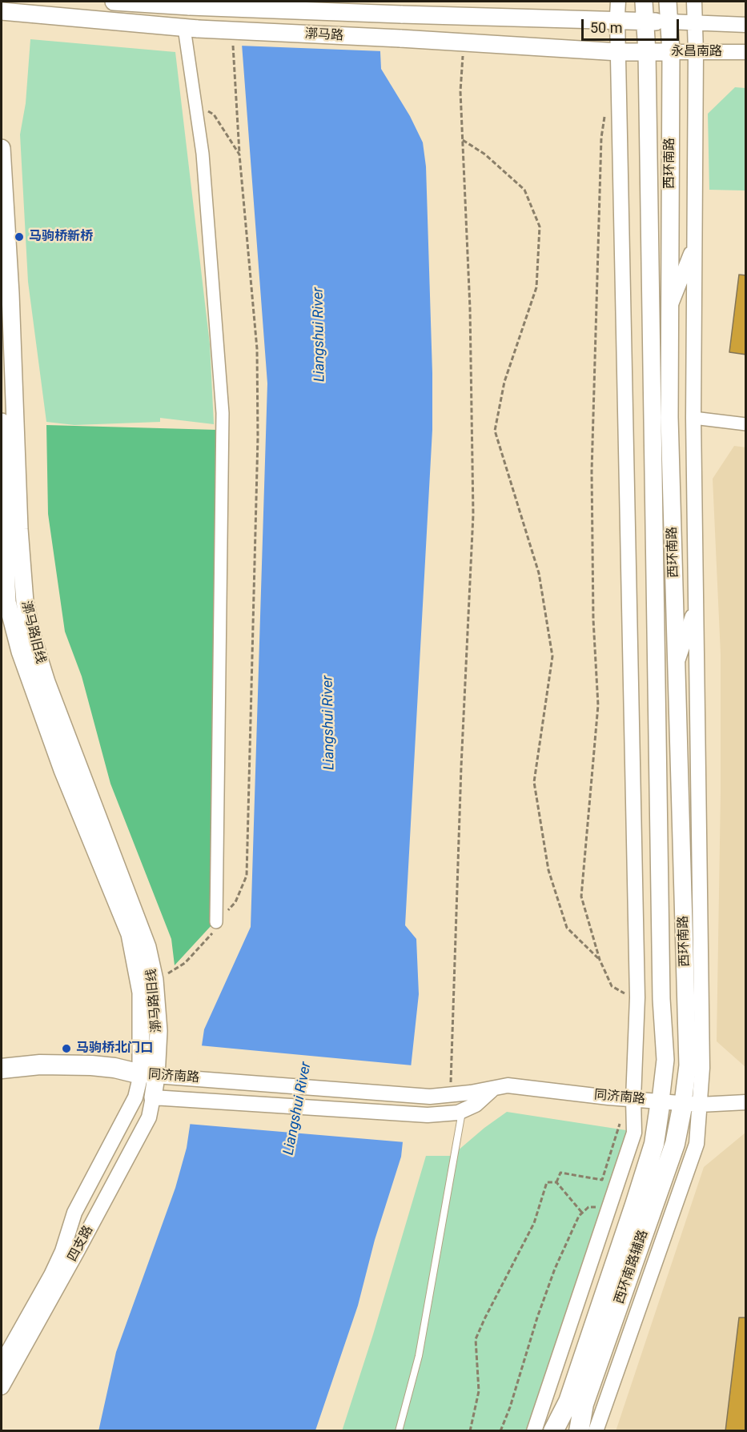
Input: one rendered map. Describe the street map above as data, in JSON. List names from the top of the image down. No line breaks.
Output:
{"streets":{"main road":["漷马路","永昌南路","西环南路","漷马路旧线","西环南路辅路"],"street":["同济南路","四支路"]},"crossings":[["漷马路","永昌南路"],["漷马路","西环南路"],["永昌南路","西环南路"],["西环南路","同济南路"],["西环南路","西环南路辅路"],["漷马路旧线","同济南路"],["漷马路旧线","四支路"],["同济南路","四支路"],["同济南路","西环南路辅路"]],"water":["Liangshui River"],"places":["马驹桥新桥","马驹桥北门口"],"scale_bar":"50 m"}
